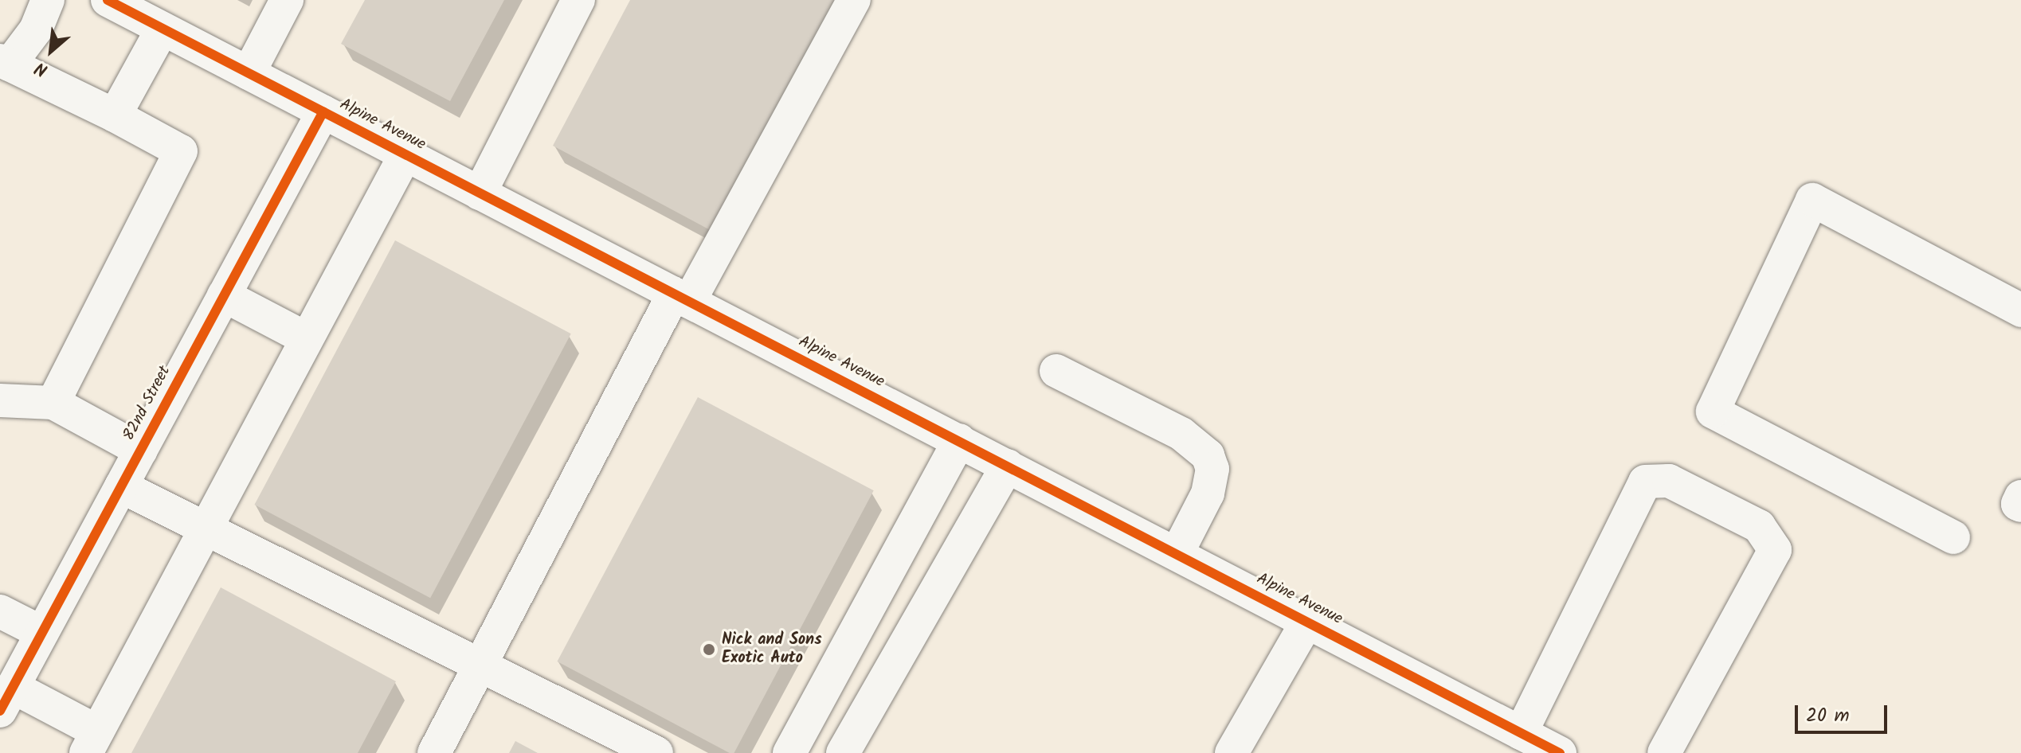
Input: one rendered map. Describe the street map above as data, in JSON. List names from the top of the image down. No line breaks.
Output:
{"streets":{"street":["Alpine Avenue","82nd Street"]},"crossings":[["Alpine Avenue","82nd Street"]],"places":["Nick and Sons Exotic Auto"],"scale_bar":"20 m","north":"bottom left"}
